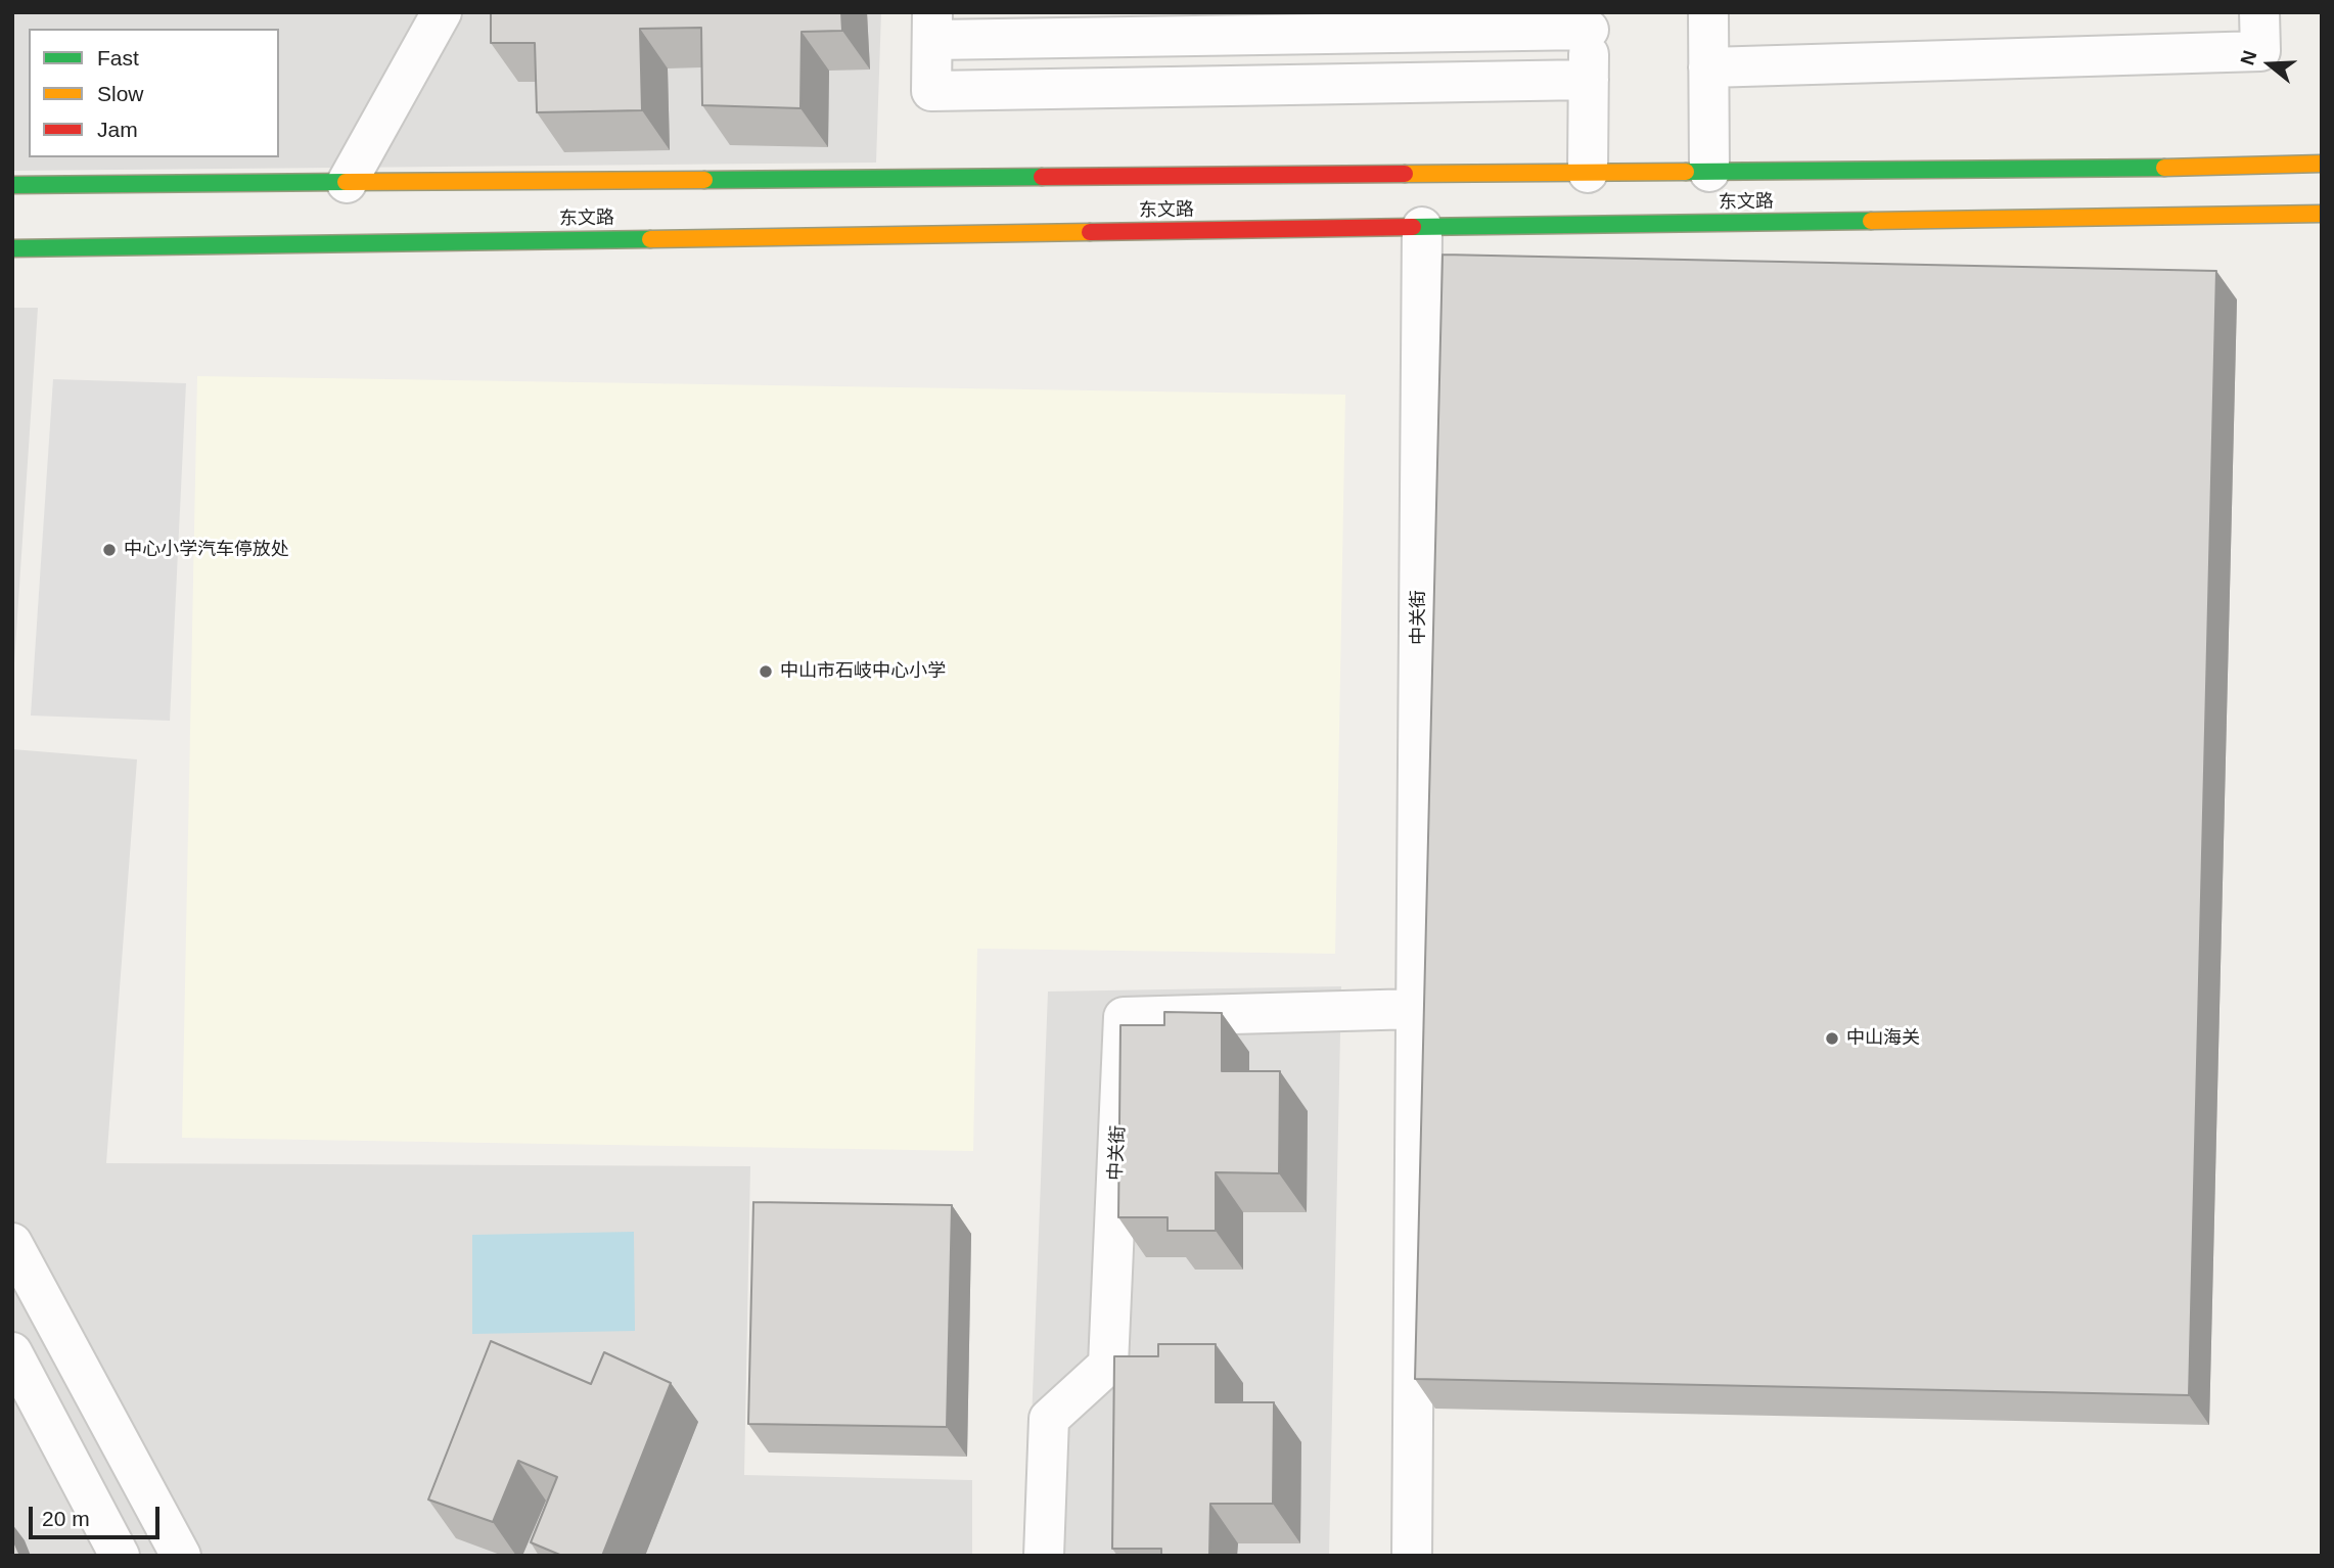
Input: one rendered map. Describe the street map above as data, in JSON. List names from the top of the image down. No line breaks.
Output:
{"streets":{"street":["东文路","中关街"]},"crossings":[["东文路","中关街"]],"places":["中心小学汽车停放处","中山市石岐中心小学","中山海关"],"legend":["Fast","Slow","Jam"],"scale_bar":"20 m","north":"left"}
